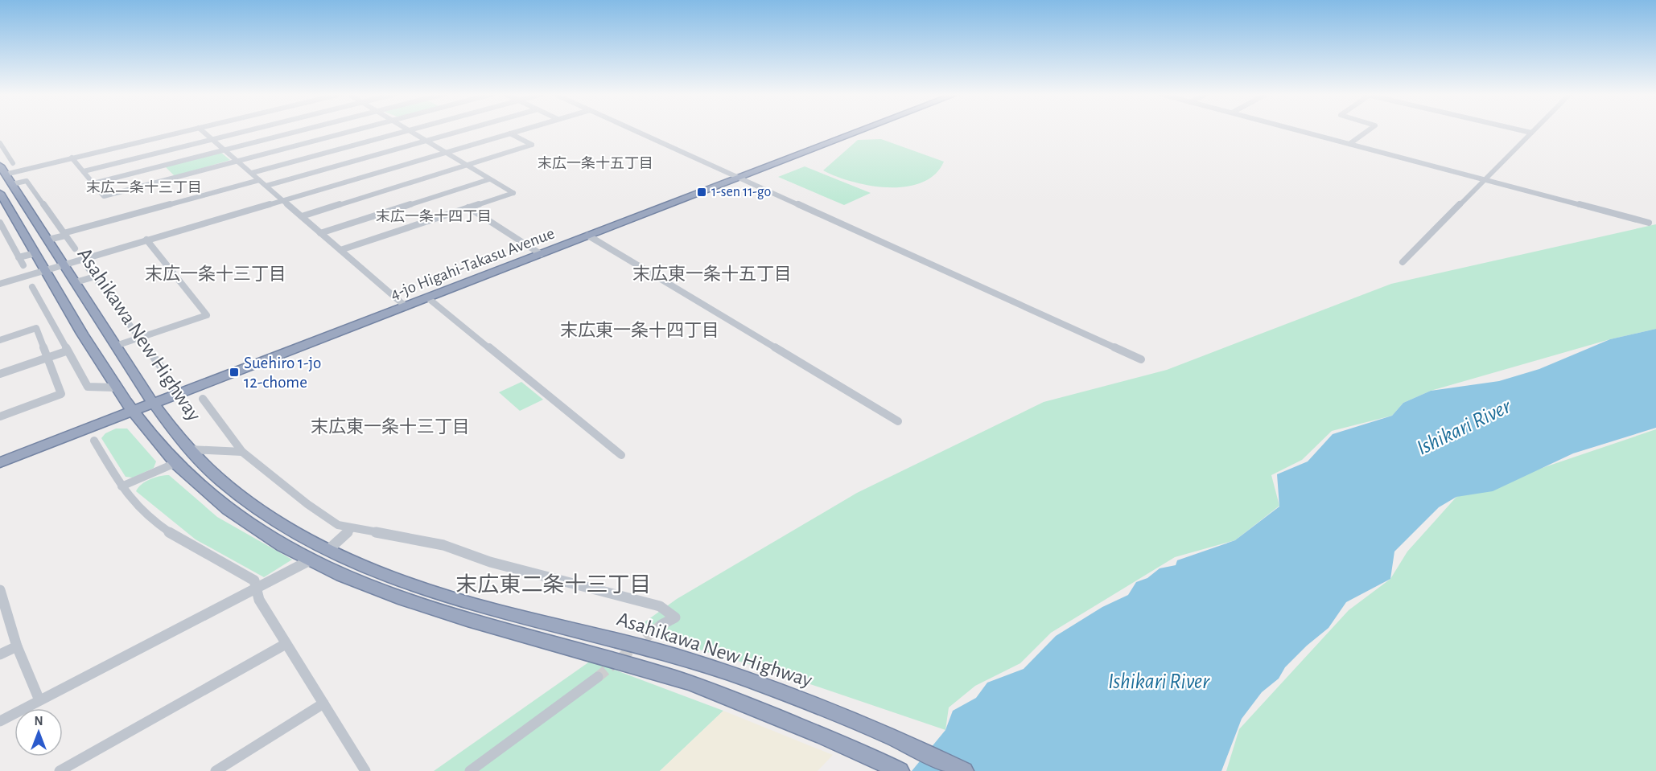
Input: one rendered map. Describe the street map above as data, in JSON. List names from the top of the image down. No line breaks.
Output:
{"streets":{"highway":["4-jo Higahi-Takasu Avenue","Asahikawa New Highway"]},"crossings":[["4-jo Higahi-Takasu Avenue","Asahikawa New Highway"]],"districts":["末広一条十五丁目","末広二条十三丁目","末広一条十四丁目","末広一条十三丁目","末広東一条十五丁目","末広東一条十四丁目","末広東一条十三丁目","末広東二条十三丁目"],"water":["Ishikari River"],"places":{"transit":["1-sen 11-go","Suehiro 1-jo 12-chome"]},"north":"top"}
